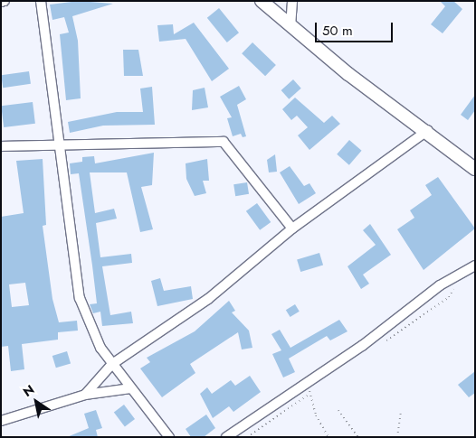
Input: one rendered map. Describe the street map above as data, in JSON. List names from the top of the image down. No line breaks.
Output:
{"scale_bar":"50 m","north":"top left"}
